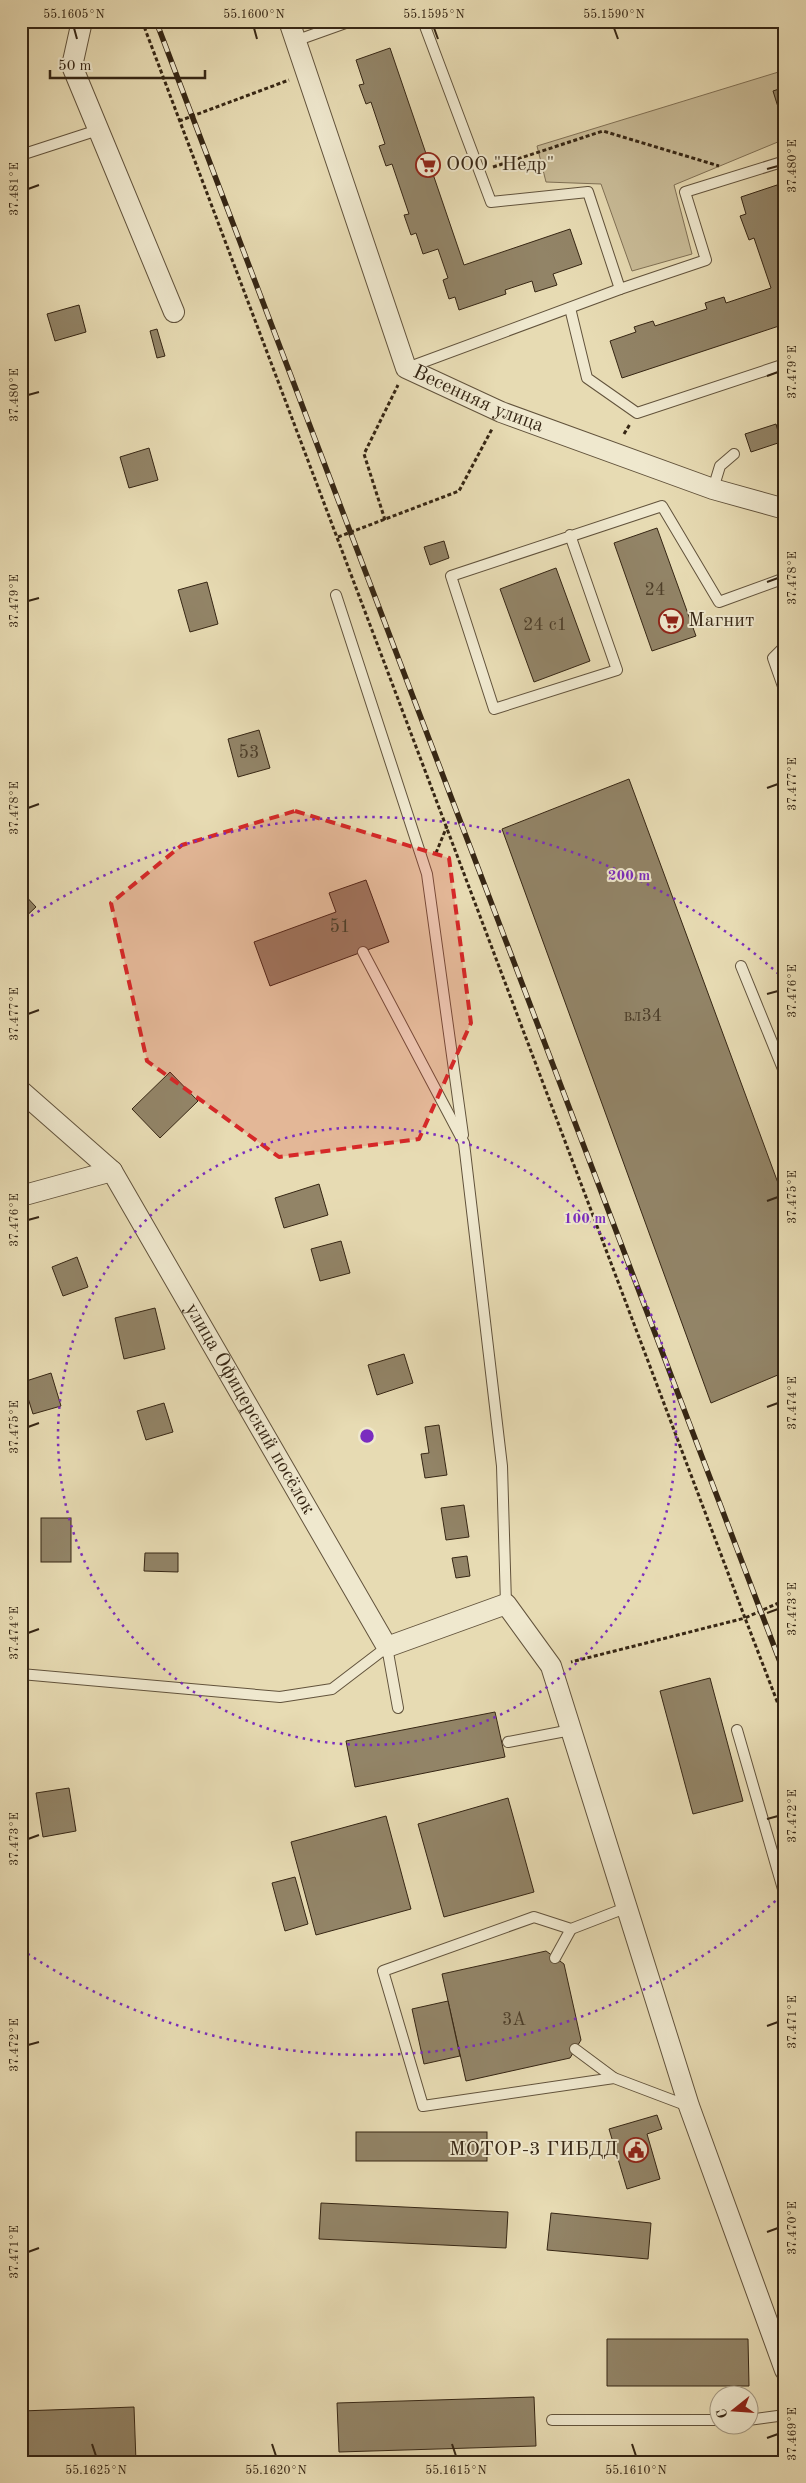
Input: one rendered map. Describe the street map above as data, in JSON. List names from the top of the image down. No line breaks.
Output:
{"streets":{"street":["Весенняя улица","улица Офицерский посёлок"]},"places":{"supermarket":["ООО \"Недр\"","Магнит"],"public building":["МОТОР-3 ГИБДД"]},"house_numbers":["24","24 с1","53","51","вл34","3А"],"scale_bar":"50 m","north":"left","coordinates":["55.1605°N","55.1600°N","55.1595°N","55.1590°N","37.480°E","37.481°E","37.479°E","37.478°E","37.477°E","37.476°E","37.475°E","37.474°E","37.473°E","37.472°E","37.471°E","37.470°E","37.469°E","55.1625°N","55.1620°N","55.1615°N","55.1610°N"],"rings":["200 m","100 m"]}
